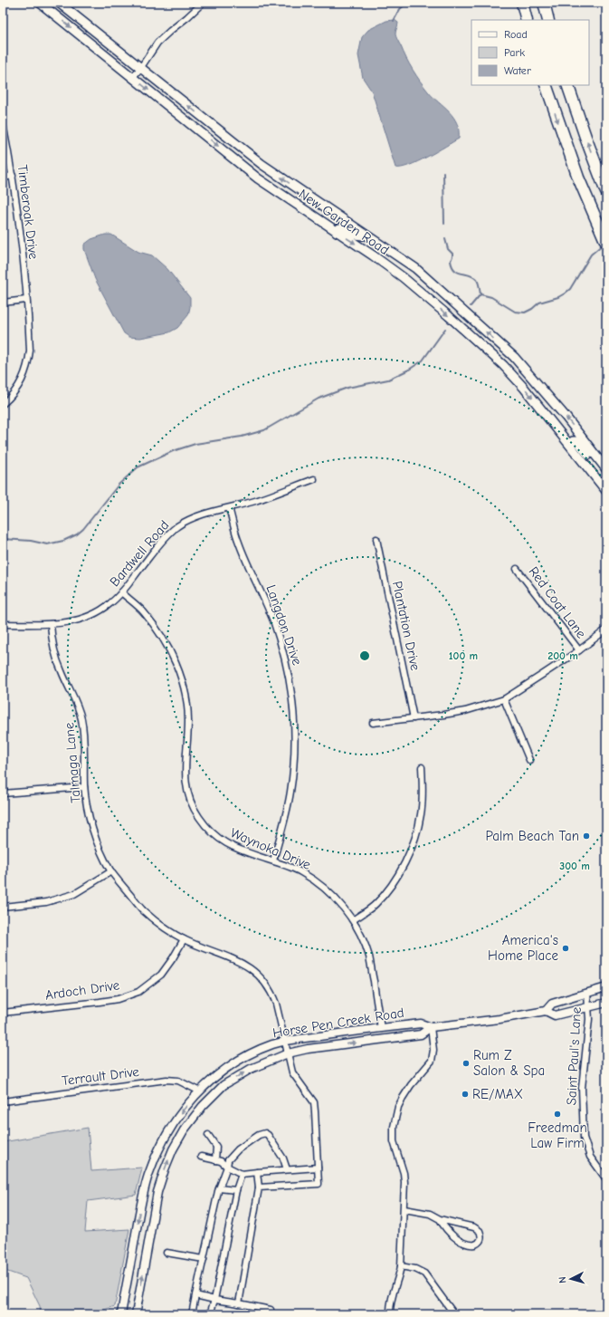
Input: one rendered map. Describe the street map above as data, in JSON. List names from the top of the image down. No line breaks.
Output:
{"streets":{"main road":["New Garden Road"],"street":["Timberoak Drive","Bardwell Road","Red Coat Lane","Langdon Drive","Plantation Drive","Talmaga Lane","Waynoka Drive","Ardoch Drive","Horse Pen Creek Road","Saint Paul's Lane","Terrault Drive"]},"crossings":[["Bardwell Road","Langdon Drive"],["Bardwell Road","Talmaga Lane"],["Bardwell Road","Waynoka Drive"],["Langdon Drive","Waynoka Drive"],["Talmaga Lane","Ardoch Drive"],["Talmaga Lane","Horse Pen Creek Road"],["Waynoka Drive","Horse Pen Creek Road"],["Horse Pen Creek Road","Saint Paul's Lane"],["Horse Pen Creek Road","Terrault Drive"]],"places":["Palm Beach Tan","America's Home Place","Rum Z Salon & Spa","RE/MAX","Freedman Law Firm"],"legend":["Road","Park","Water"],"north":"left","rings":["100 m","200 m","300 m"]}
